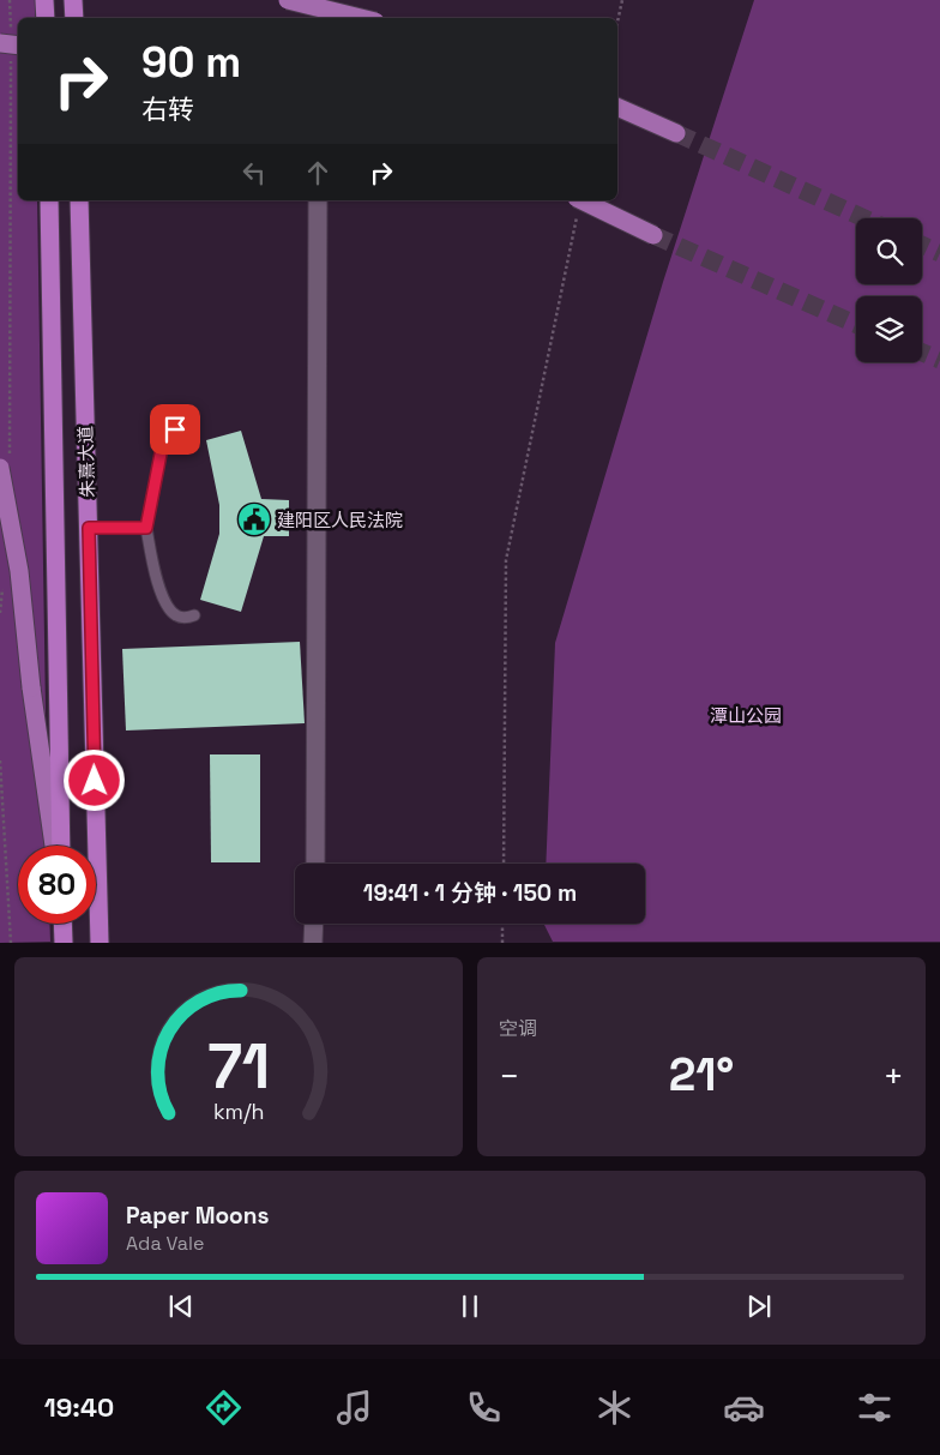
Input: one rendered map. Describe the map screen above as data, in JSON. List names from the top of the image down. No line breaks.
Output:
{"streets":{"highway":["朱熹大道"]},"parks":["潭山公园"],"places":{"public building":["建阳区人民法院"]},"page":{"turn":["90 m","右转"],"limit":"80","trip":"19:41 · 1 分钟 · 150 m","tile":"空调","heat":["−","21°","+"],"song":["Paper Moons","Ada Vale"],"tabs":"19:40","gauge":["71","km/h"]}}
